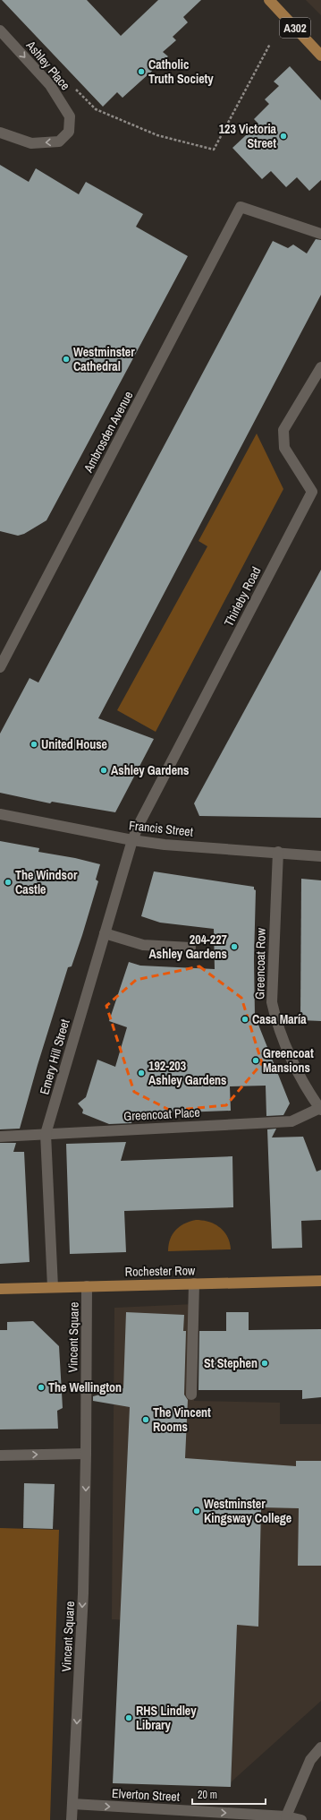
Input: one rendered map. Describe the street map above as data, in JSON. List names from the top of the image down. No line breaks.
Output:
{"streets":{"main road":["A302","Rochester Row"],"street":["Ashley Place","Ambrosden Avenue","Thirleby Road","Francis Street","Greencoat Row","Emery Hill Street","Greencoat Place","Vincent Square","Elverton Street"]},"crossings":[["Thirleby Road","Francis Street"],["Thirleby Road","Emery Hill Street"],["Francis Street","Greencoat Row"],["Francis Street","Emery Hill Street"],["Greencoat Row","Greencoat Place"],["Emery Hill Street","Greencoat Place"],["Emery Hill Street","Rochester Row"],["Rochester Row","Vincent Square"],["Vincent Square","Elverton Street"]],"one_way":["Vincent Square","Elverton Street"],"places":["Catholic Truth Society","123 Victoria Street","Westminster Cathedral","United House","Ashley Gardens","The Windsor Castle","204-227 Ashley Gardens","Casa María","Greencoat Mansions","192-203 Ashley Gardens","St Stephen","The Wellington","The Vincent Rooms","Westminster Kingsway College","RHS Lindley Library"],"scale_bar":"20 m"}
